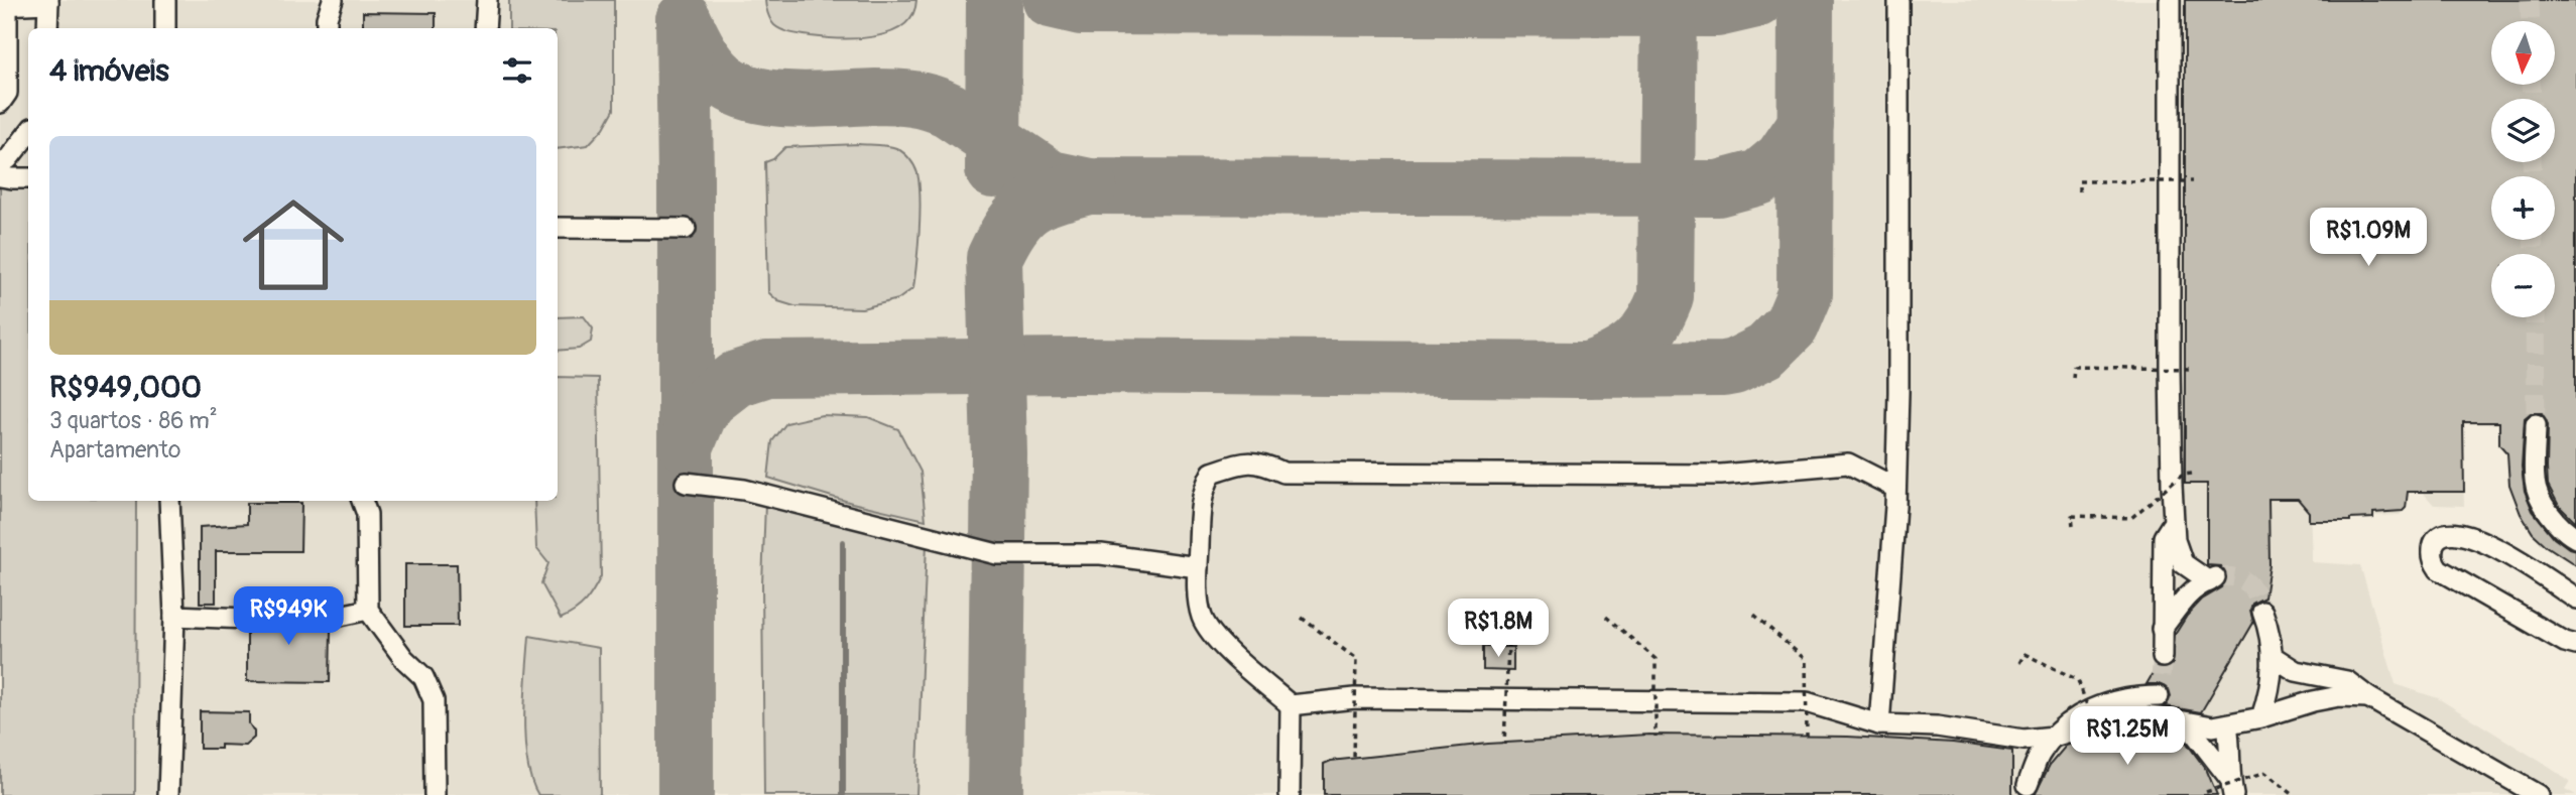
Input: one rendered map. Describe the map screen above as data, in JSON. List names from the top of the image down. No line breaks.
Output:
{"north":"bottom","page":{"map_buttons":["+","−"],"heading":"4 imóveis","list":[{"name":"R$949,000","note":"3 quartos · 86 m² · Apartamento"}],"price":["R$1.09M","R$949K","R$1.8M","R$1.25M"]}}
